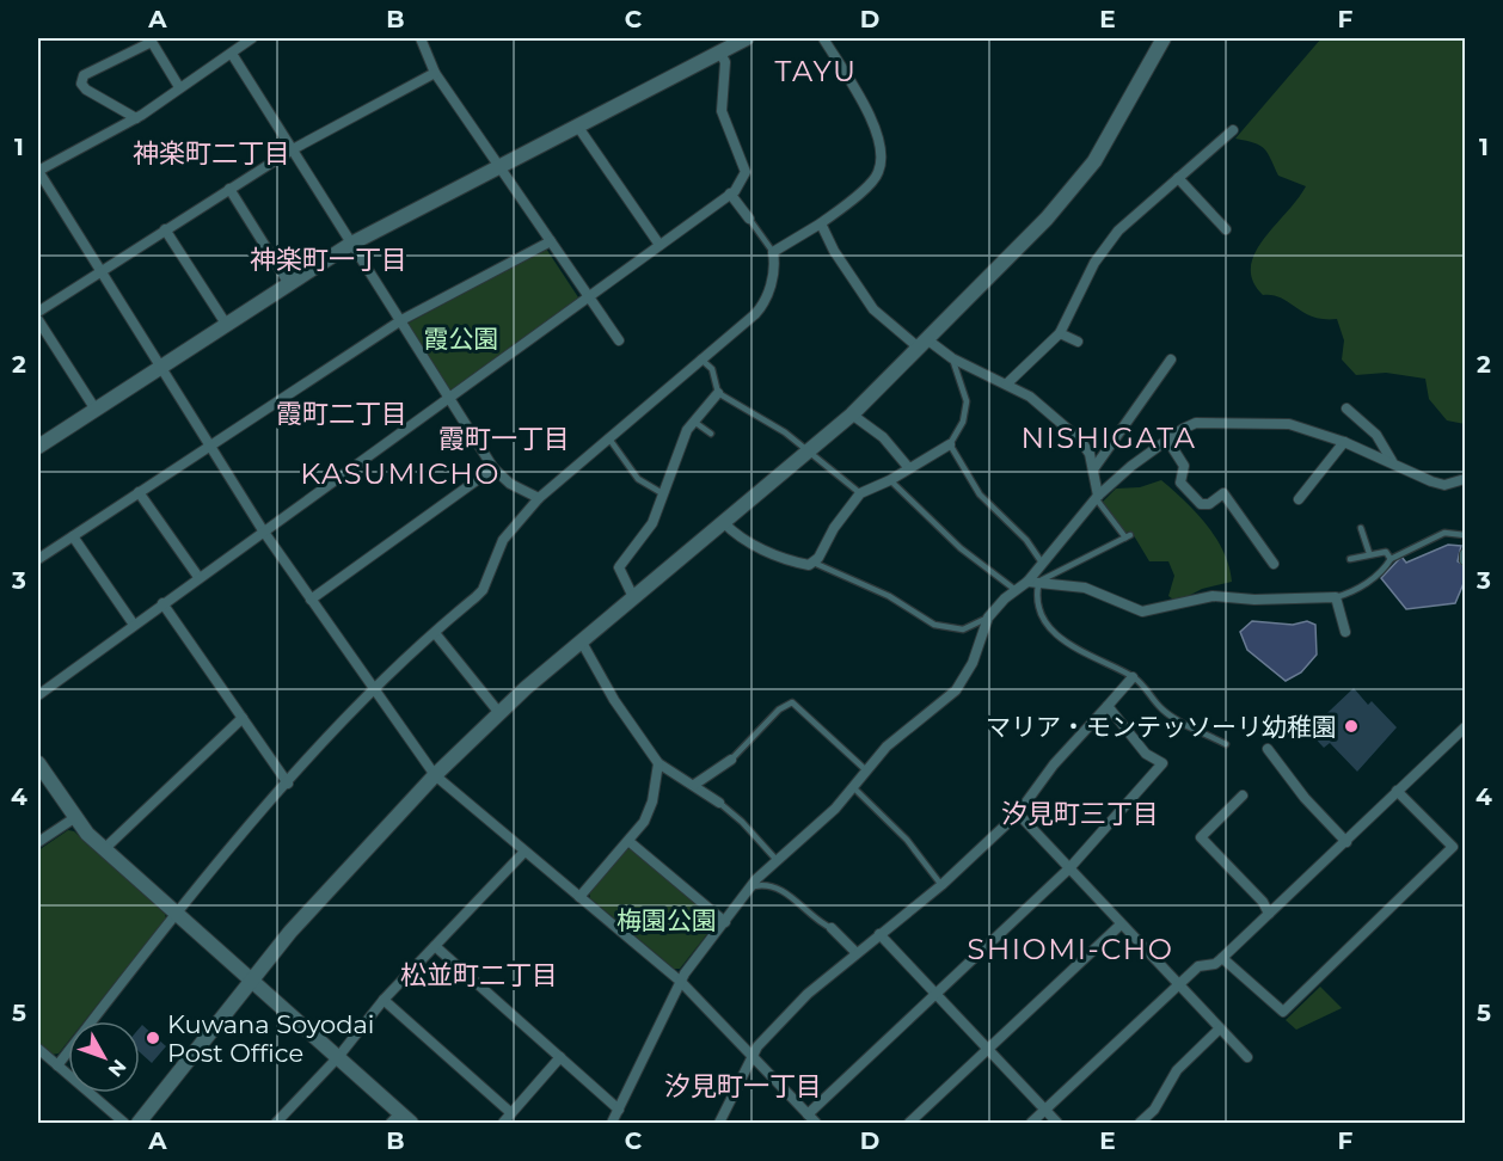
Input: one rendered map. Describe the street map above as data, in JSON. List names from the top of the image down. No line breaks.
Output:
{"districts":["TAYU","神楽町二丁目","神楽町一丁目","霞町二丁目","NISHIGATA","霞町一丁目","KASUMICHO","汐見町三丁目","SHIOMI-CHO","松並町二丁目","汐見町一丁目"],"parks":["霞公園","梅園公園"],"places":["マリア・モンテッソーリ幼稚園","Kuwana Soyodai Post Office"],"north":"bottom right","grid":{"columns":["A","B","C","D","E","F"],"rows":["1","2","3","4","5"]}}
